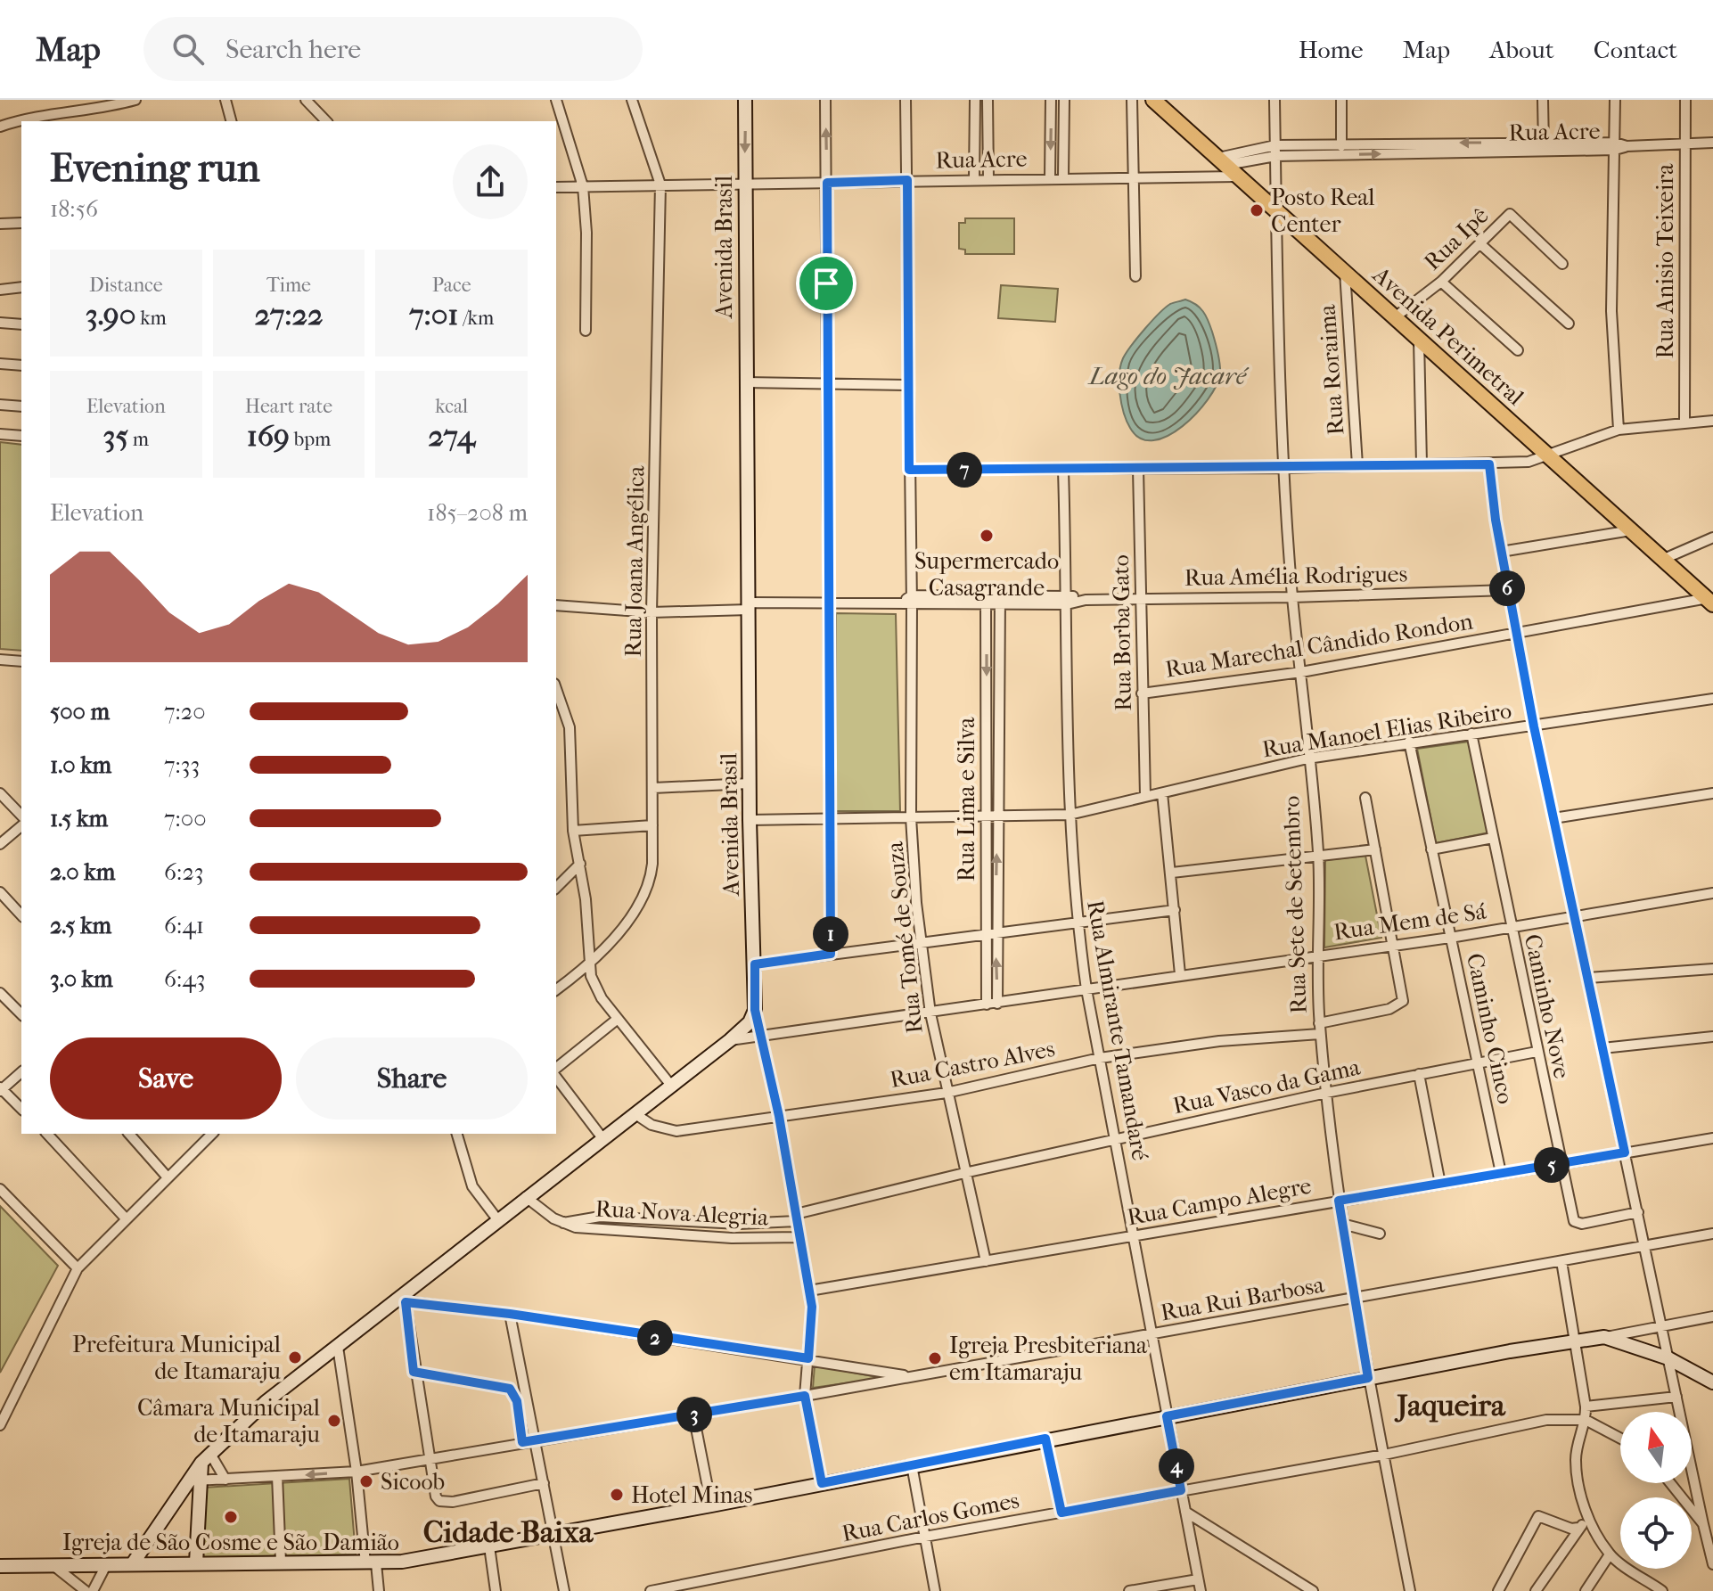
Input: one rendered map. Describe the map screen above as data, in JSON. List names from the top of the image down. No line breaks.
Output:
{"streets":{"main road":["Avenida Perimetral"],"street":["Rua Acre","Rua Ipê","Avenida Brasil","Rua Anisio Teixeira","Rua Roraima","Rua Joana Angélica","Rua Amélia Rodrigues","Rua Borba Gato","Rua Marechal Cândido Rondon","Rua Manoel Elias Ribeiro","Rua Lima e Silva","Rua Sete de Setembro","Rua Mem de Sá","Rua Tomé de Souza","Caminho Nove","Caminho Cinco","Rua Almirante Tamandaré","Rua Castro Alves","Rua Vasco da Gama","Rua Campo Alegre","Rua Nova Alegria","Rua Rui Barbosa","Rua Carlos Gomes"]},"crossings":[["Rua Acre","Avenida Brasil"],["Rua Acre","Rua Anisio Teixeira"],["Rua Acre","Avenida Perimetral"],["Rua Acre","Rua Joana Angélica"],["Rua Acre","Rua Sete de Setembro"],["Rua Acre","Rua Tomé de Souza"],["Rua Ipê","Avenida Perimetral"],["Avenida Brasil","Rua Manoel Elias Ribeiro"],["Avenida Perimetral","Rua Roraima"],["Avenida Perimetral","Rua Marechal Cândido Rondon"],["Avenida Perimetral","Rua Sete de Setembro"],["Rua Amélia Rodrigues","Rua Borba Gato"],["Rua Amélia Rodrigues","Rua Lima e Silva"],["Rua Amélia Rodrigues","Rua Sete de Setembro"],["Rua Amélia Rodrigues","Rua Tomé de Souza"],["Rua Amélia Rodrigues","Rua Almirante Tamandaré"],["Rua Borba Gato","Rua Marechal Cândido Rondon"],["Rua Borba Gato","Rua Manoel Elias Ribeiro"],["Rua Marechal Cândido Rondon","Rua Sete de Setembro"],["Rua Manoel Elias Ribeiro","Rua Lima e Silva"],["Rua Manoel Elias Ribeiro","Rua Sete de Setembro"],["Rua Manoel Elias Ribeiro","Rua Tomé de Souza"],["Rua Manoel Elias Ribeiro","Caminho Nove"],["Rua Manoel Elias Ribeiro","Caminho Cinco"],["Rua Manoel Elias Ribeiro","Rua Almirante Tamandaré"],["Rua Lima e Silva","Rua Mem de Sá"],["Rua Sete de Setembro","Rua Mem de Sá"],["Rua Sete de Setembro","Rua Castro Alves"],["Rua Sete de Setembro","Rua Vasco da Gama"],["Rua Sete de Setembro","Rua Campo Alegre"],["Rua Sete de Setembro","Rua Rui Barbosa"],["Rua Sete de Setembro","Rua Carlos Gomes"],["Rua Mem de Sá","Rua Tomé de Souza"],["Rua Mem de Sá","Caminho Nove"],["Rua Mem de Sá","Caminho Cinco"],["Rua Mem de Sá","Rua Almirante Tamandaré"],["Rua Mem de Sá","Rua Castro Alves"],["Rua Tomé de Souza","Rua Castro Alves"],["Rua Tomé de Souza","Rua Vasco da Gama"],["Rua Tomé de Souza","Rua Campo Alegre"],["Rua Tomé de Souza","Rua Nova Alegria"],["Caminho Nove","Rua Vasco da Gama"],["Caminho Nove","Rua Campo Alegre"],["Caminho Cinco","Rua Vasco da Gama"],["Caminho Cinco","Rua Campo Alegre"],["Rua Almirante Tamandaré","Rua Castro Alves"],["Rua Almirante Tamandaré","Rua Vasco da Gama"],["Rua Almirante Tamandaré","Rua Campo Alegre"],["Rua Almirante Tamandaré","Rua Rui Barbosa"],["Rua Almirante Tamandaré","Rua Carlos Gomes"],["Rua Vasco da Gama","Rua Nova Alegria"]],"districts":["Jaqueira","Cidade Baixa"],"water":["Lago do Jacaré"],"places":["Posto Real Center","Supermercado Casagrande","Prefeitura Municipal de Itamaraju","Igreja Presbiteriana em Itamaraju","Câmara Municipal de Itamaraju","Sicoob","Hotel Minas","Igreja de São Cosme e São Damião"],"north":"top","page":{"header":"Map","search":"Search here","nav":["Home","Map","About","Contact"],"heading":["Evening run","18:56"],"stats":[["Distance","3.90 km"],["Time","27:22"],["Pace","7:01 /km"],["Elevation","35 m"],["Heart rate","169 bpm"],["kcal","274"]],"pins":["7","6","1","5","2","3","4"],"chart":["Elevation","185–208 m"],"list":[{"name":"500 m","note":"7:20"},{"name":"1.0 km","note":"7:33"},{"name":"1.5 km","note":"7:00"},{"name":"2.0 km","note":"6:23"},{"name":"2.5 km","note":"6:41"},{"name":"3.0 km","note":"6:43"}],"buttons":["Save","Share"]}}
